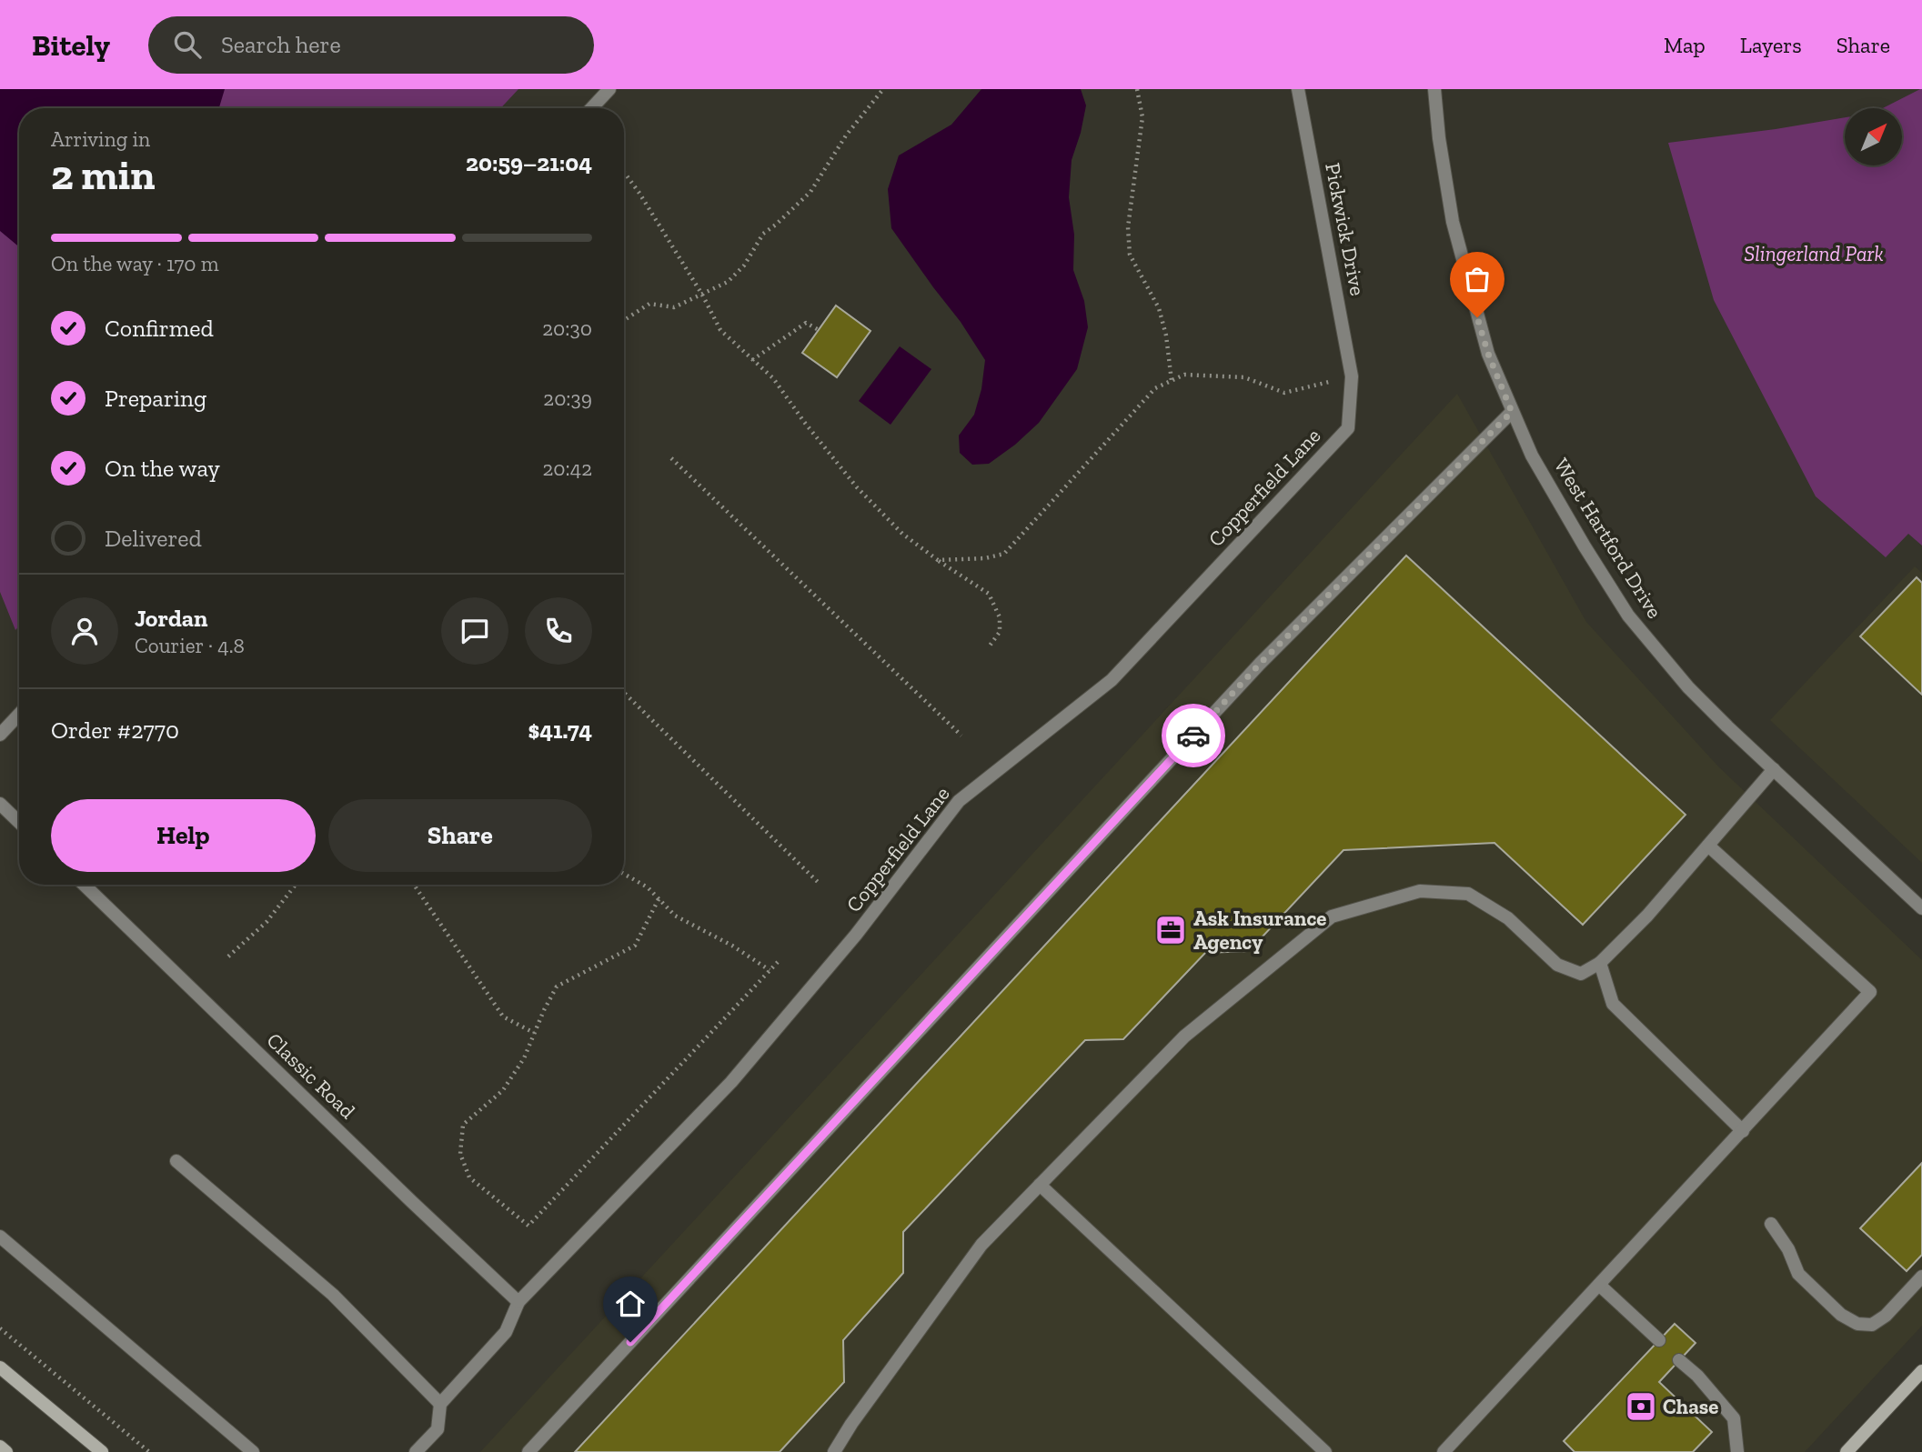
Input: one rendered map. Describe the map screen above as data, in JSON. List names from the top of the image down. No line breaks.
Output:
{"streets":{"street":["Pickwick Drive","Copperfield Lane","West Hartford Drive","Classic Road"]},"crossings":[["Pickwick Drive","Copperfield Lane"],["Copperfield Lane","Classic Road"]],"parks":["Slingerland Park"],"places":{"office":["Ask Insurance Agency"],"bank":["Chase"]},"north":"top right","page":{"header":"Bitely","search":"Search here","nav":["Map","Layers","Share"],"heading":["2 min","Arriving in","20:59–21:04"],"panel":["Jordan","Courier · 4.8","Order #2770","$41.74"],"bar":"On the way · 170 m","list":[["Confirmed","20:30"],["Preparing","20:39"],["On the way","20:42"],"Delivered"],"buttons":["Help","Share"]}}
